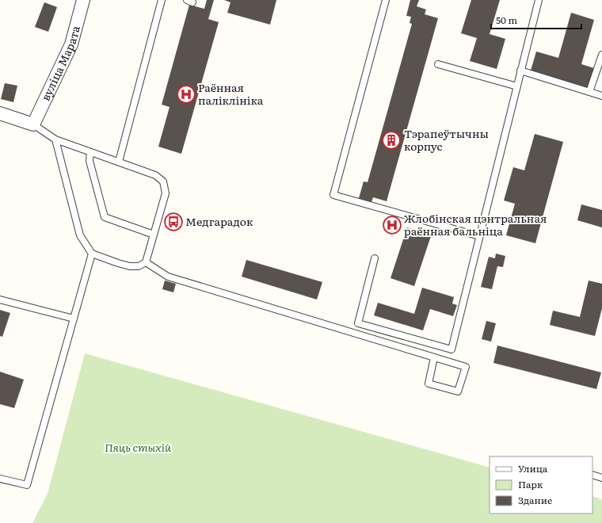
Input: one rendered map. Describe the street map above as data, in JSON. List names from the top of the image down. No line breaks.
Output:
{"streets":{"street":["вуліца Марата"]},"parks":["Пяць стыхій"],"places":{"hospital":["Раённая паліклініка","Жлобінская цэнтральная раённая бальніца"],"building":["Тэрапеўтычны корпус"],"bus stop":["Медгарадок"]},"legend":["Улица","Парк","Здание"],"scale_bar":"50 m"}
